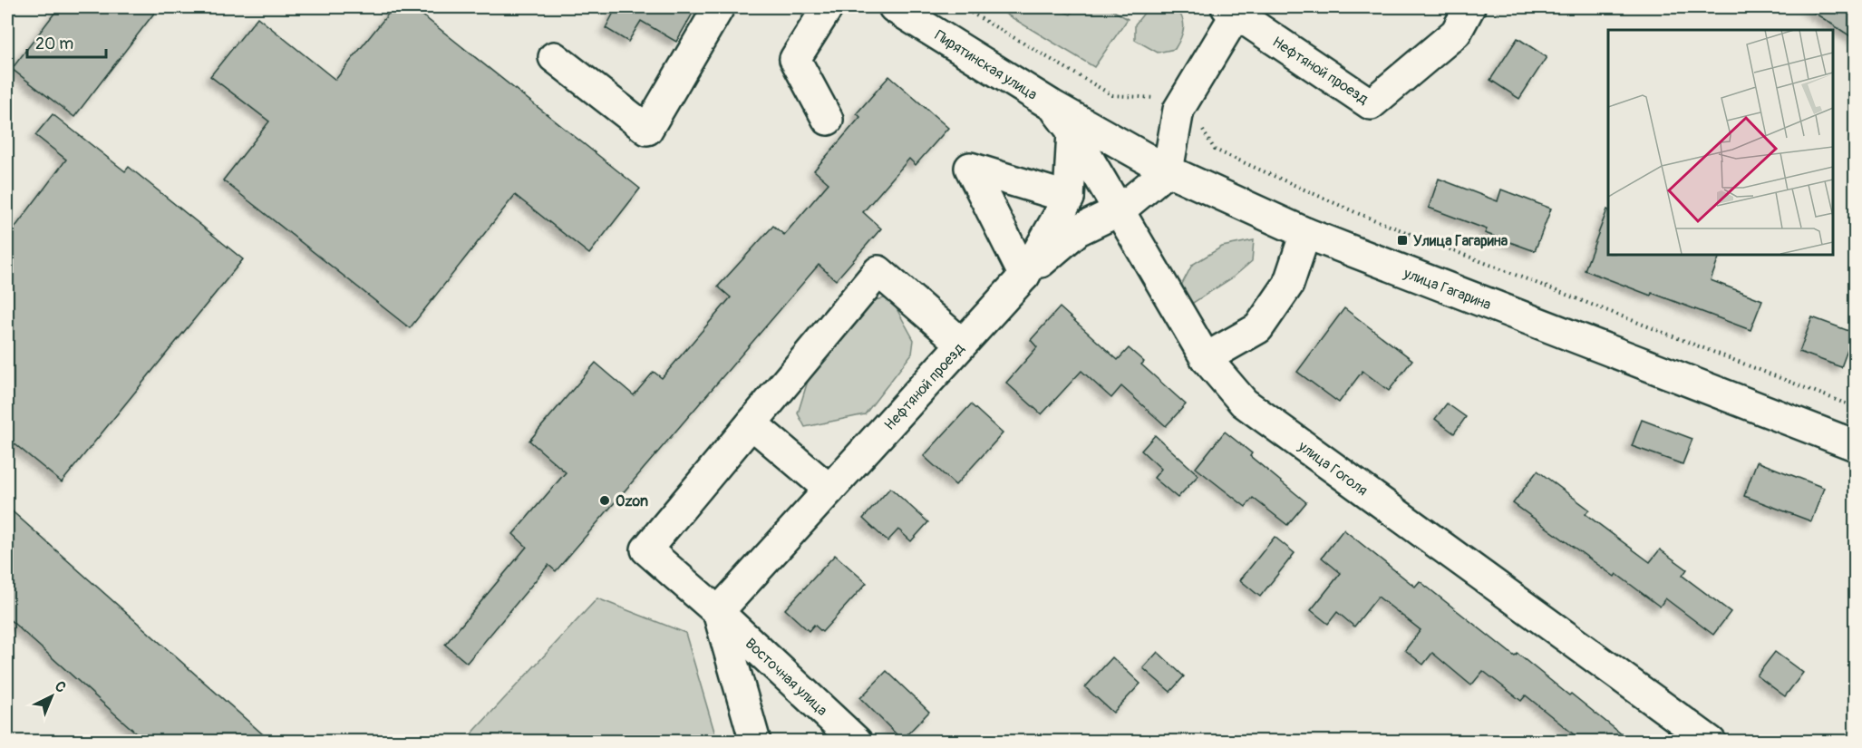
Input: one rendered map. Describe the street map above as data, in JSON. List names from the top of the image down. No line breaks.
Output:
{"streets":{"street":["Пирятинская улица","Нефтяной проезд","улица Гагарина","улица Гоголя","Восточная улица"]},"crossings":[["Пирятинская улица","улица Гагарина"],["Пирятинская улица","улица Гоголя"],["Нефтяной проезд","улица Гоголя"],["Нефтяной проезд","Восточная улица"],["улица Гагарина","улица Гоголя"]],"places":{"transit":["Улица Гагарина"],"other":["Ozon"]},"scale_bar":"20 m","north":"top right"}
